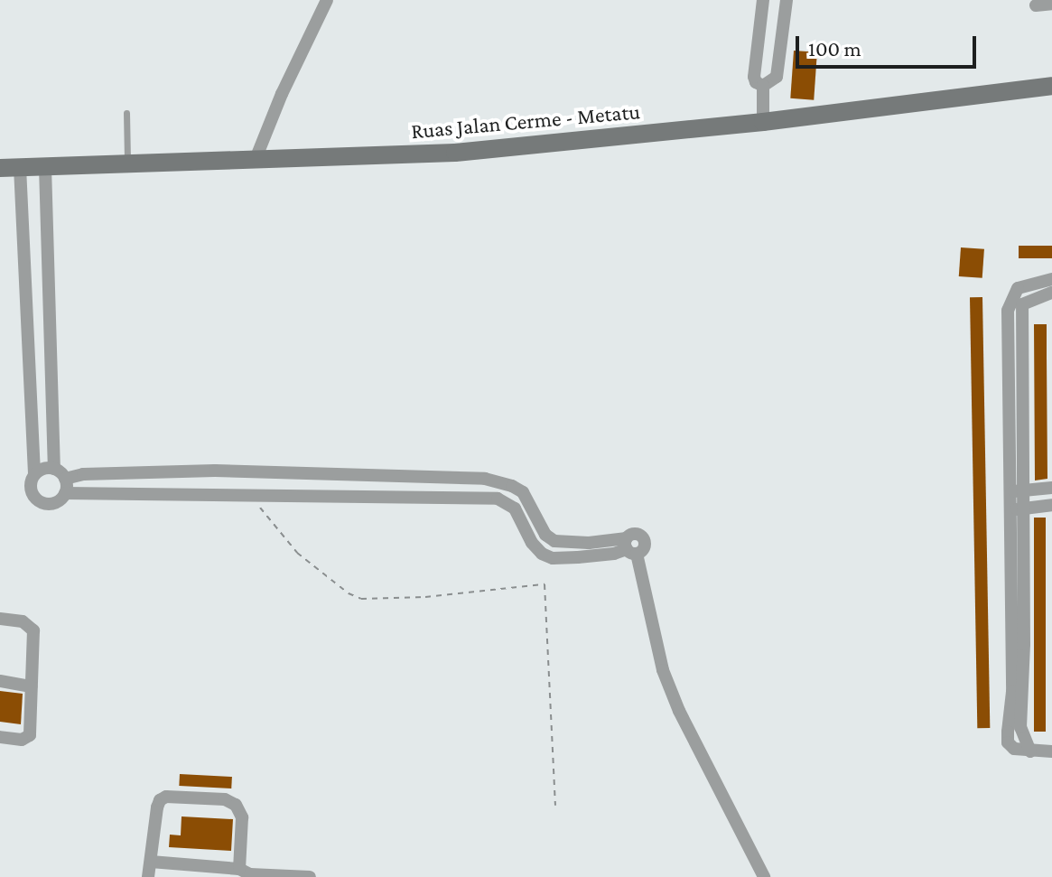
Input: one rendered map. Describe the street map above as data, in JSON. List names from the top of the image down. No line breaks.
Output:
{"streets":{"main road":["Ruas Jalan Cerme - Metatu"]},"scale_bar":"100 m"}
